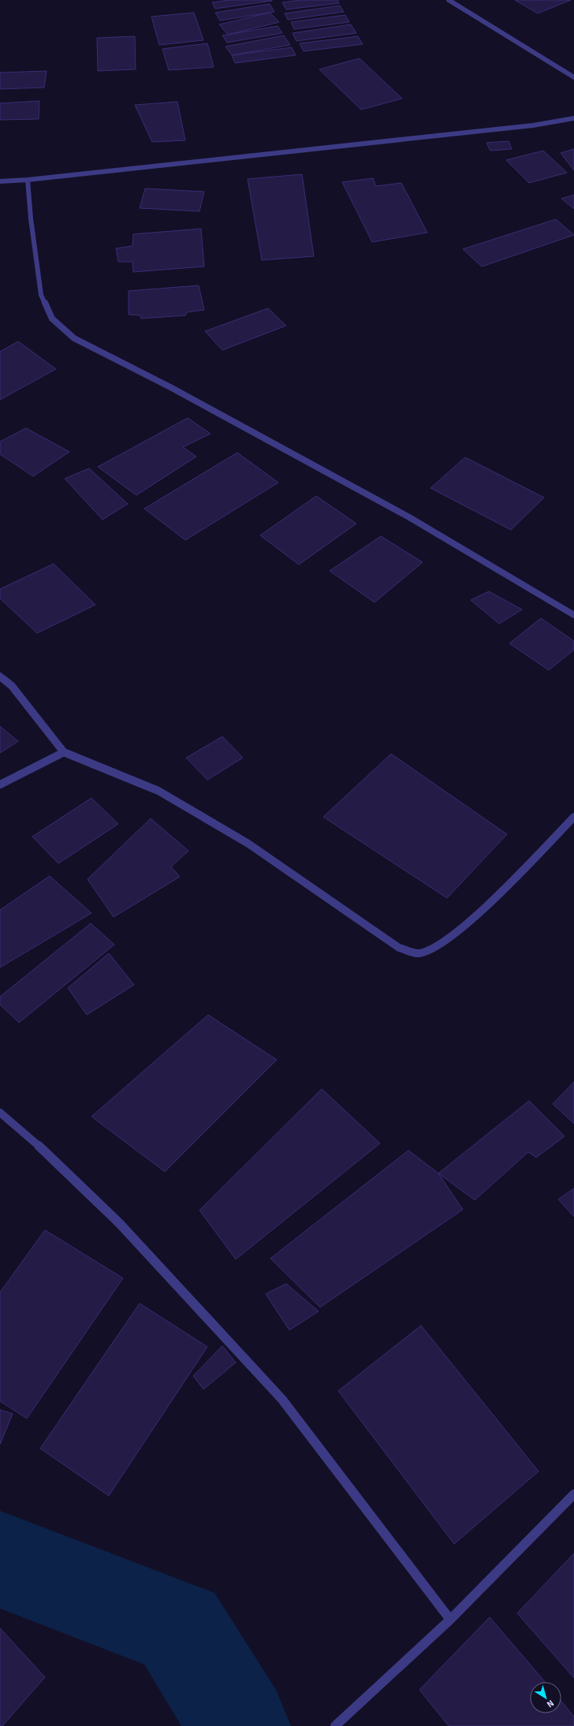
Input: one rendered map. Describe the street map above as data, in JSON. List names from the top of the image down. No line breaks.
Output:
{"north":"bottom right"}
